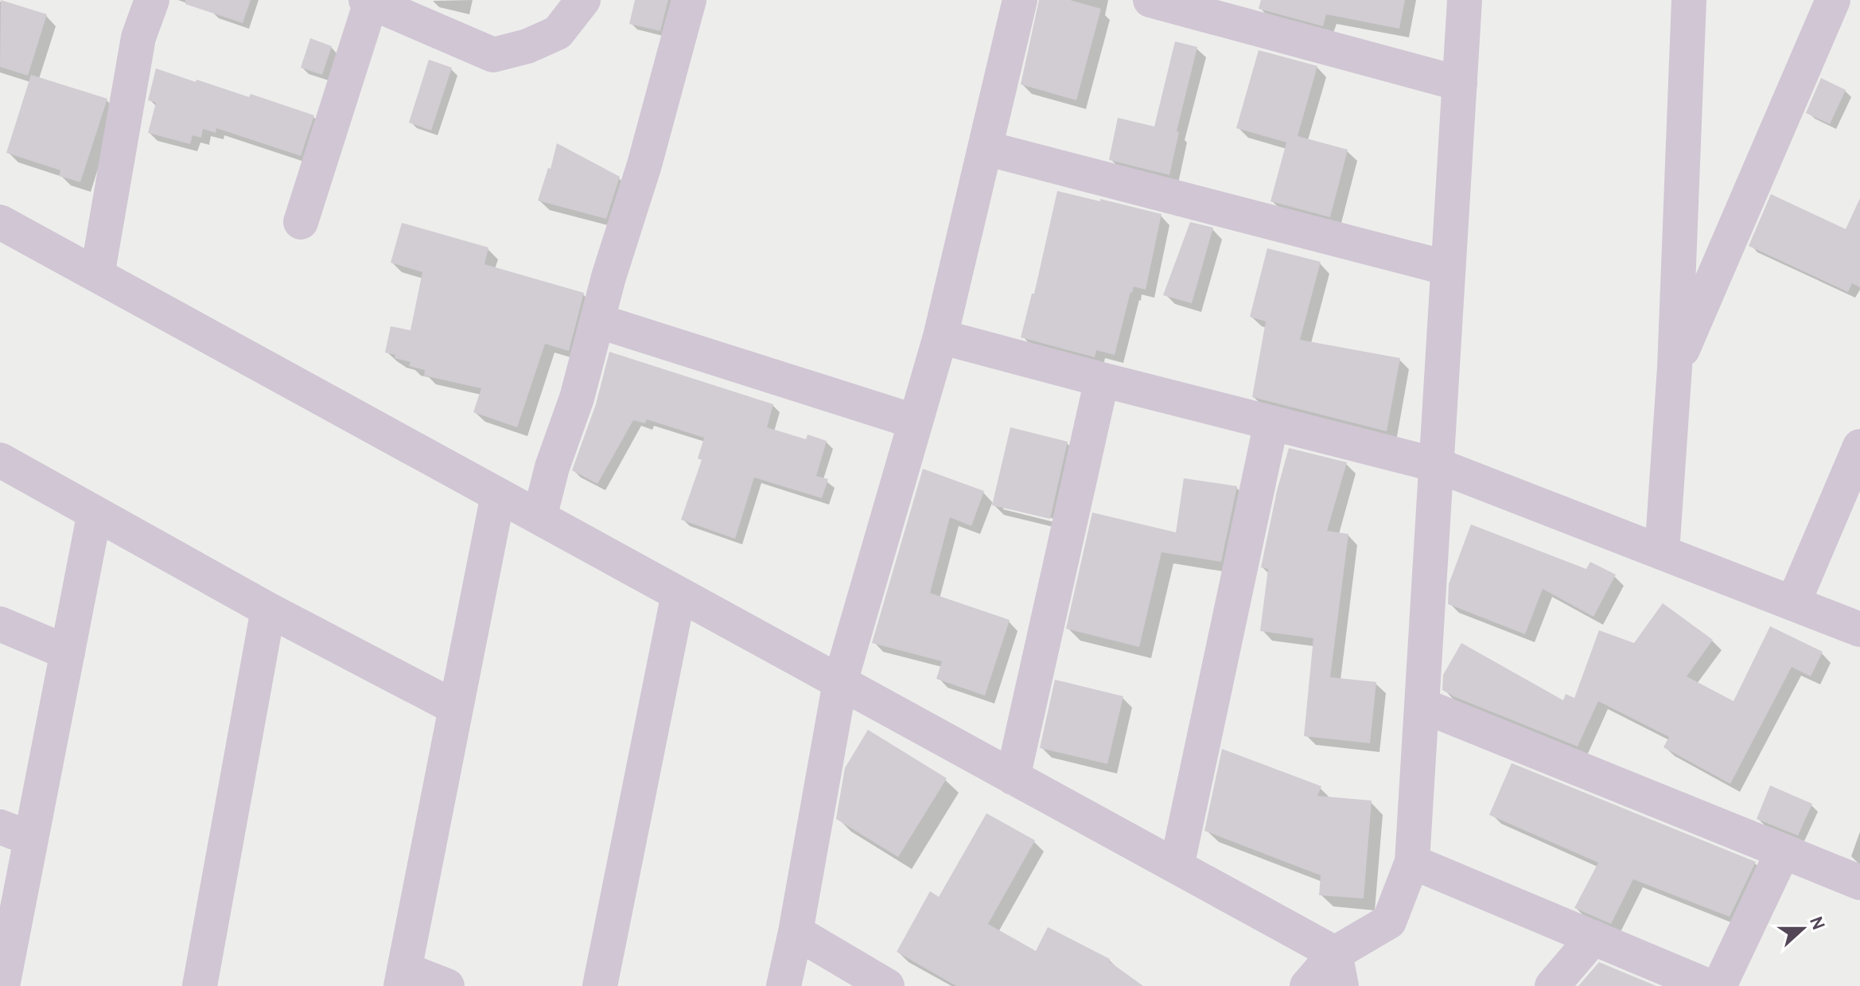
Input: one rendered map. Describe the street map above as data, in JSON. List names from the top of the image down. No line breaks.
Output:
{"north":"right"}
